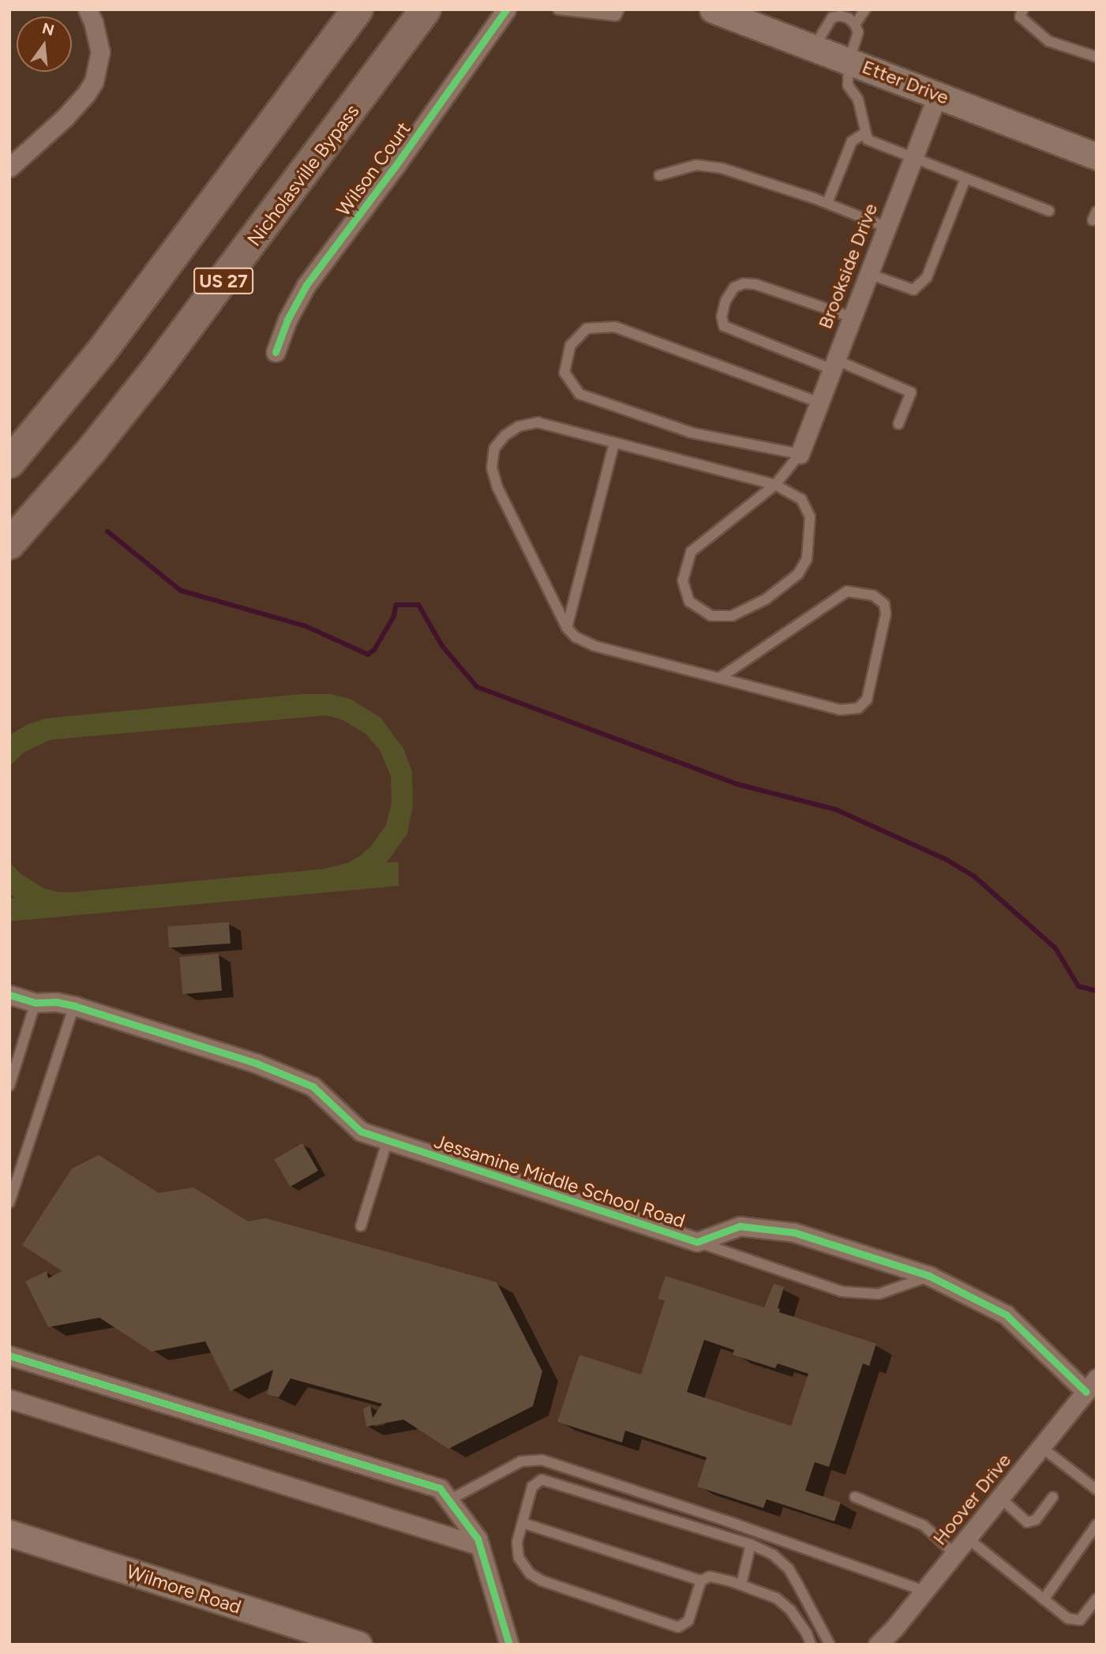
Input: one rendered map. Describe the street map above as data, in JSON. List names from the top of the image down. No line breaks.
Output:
{"streets":{"highway":["Nicholasville Bypass","US 27"],"street":["Etter Drive","Wilson Court","Brookside Drive","Jessamine Middle School Road","Hoover Drive","Wilmore Road"]},"crossings":[["Etter Drive","Brookside Drive"],["Jessamine Middle School Road","Hoover Drive"]],"north":"top"}
